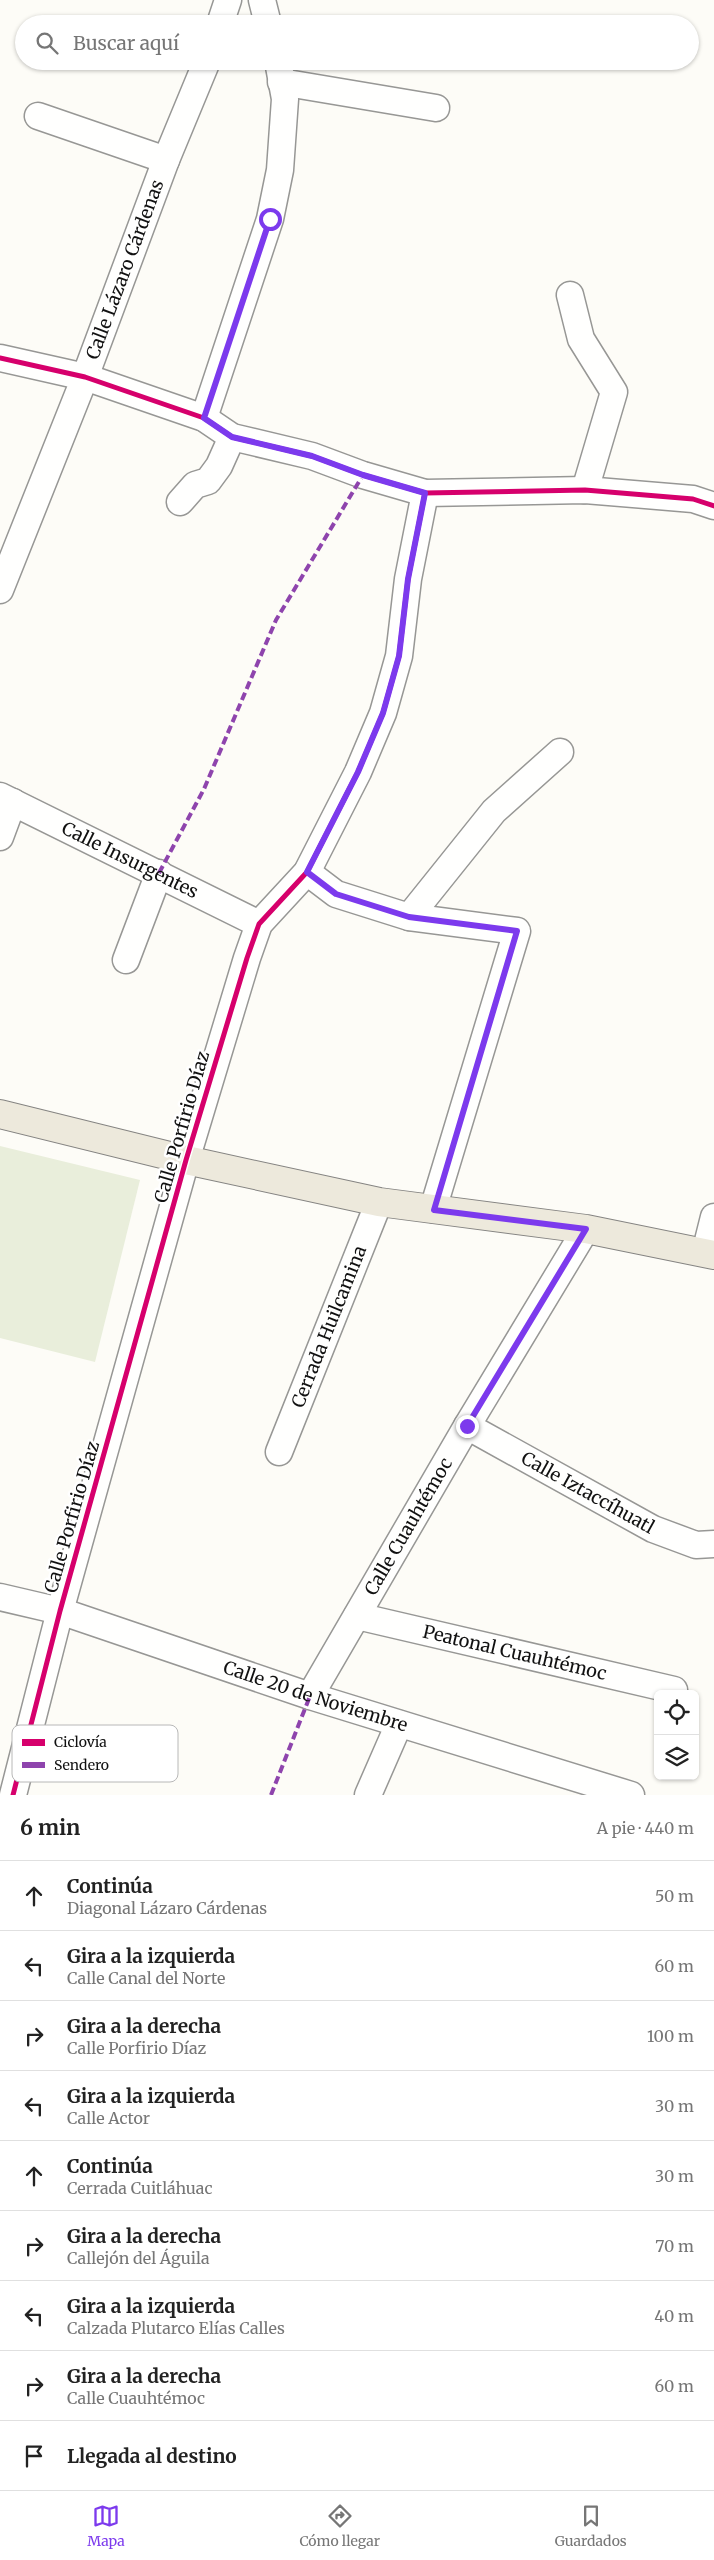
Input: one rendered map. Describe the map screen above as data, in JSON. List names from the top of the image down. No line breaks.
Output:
{"streets":{"street":["Calle Lázaro Cárdenas","Calle Insurgentes","Calle Porfirio Díaz","Cerrada Huilcamina","Calle Iztaccíhuatl","Calle Cuauhtémoc","Peatonal Cuauhtémoc","Calle 20 de Noviembre"]},"crossings":[["Calle Insurgentes","Calle Porfirio Díaz"],["Calle Porfirio Díaz","Calle 20 de Noviembre"],["Calle Iztaccíhuatl","Calle Cuauhtémoc"],["Calle Cuauhtémoc","Peatonal Cuauhtémoc"],["Calle Cuauhtémoc","Calle 20 de Noviembre"]],"legend":["Ciclovía","Sendero"],"page":{"search":"Buscar aquí","heading":["6 min","A pie · 440 m"],"list":[["Continúa","Diagonal Lázaro Cárdenas","50 m"],["Gira a la izquierda","Calle Canal del Norte","60 m"],["Gira a la derecha","Calle Porfirio Díaz","100 m"],["Gira a la izquierda","Calle Actor","30 m"],["Continúa","Cerrada Cuitláhuac","30 m"],["Gira a la derecha","Callejón del Águila","70 m"],["Gira a la izquierda","Calzada Plutarco Elías Calles","40 m"],["Gira a la derecha","Calle Cuauhtémoc","60 m"],"Llegada al destino"],"nav":["Mapa","Cómo llegar","Guardados"]}}
